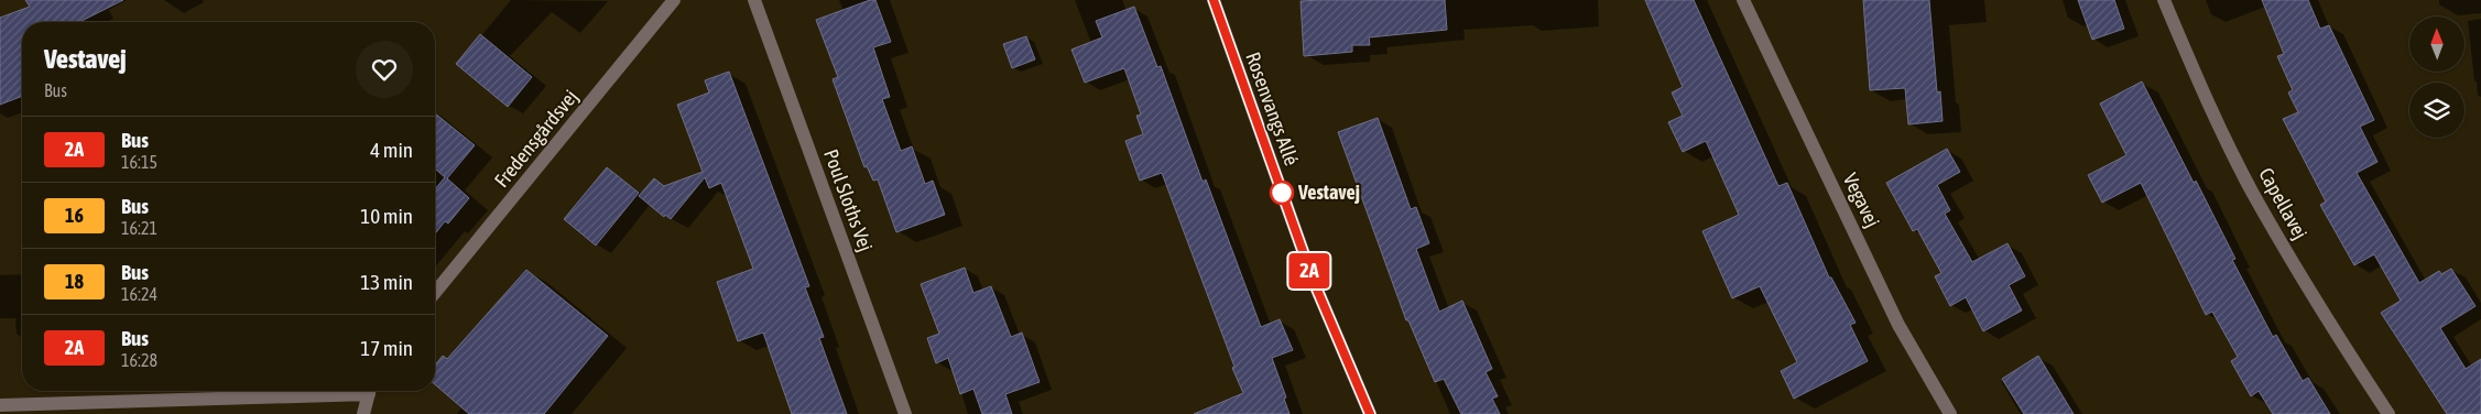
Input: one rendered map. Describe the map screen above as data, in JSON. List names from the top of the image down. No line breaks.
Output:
{"streets":{"street":["Rosenvangs Allé","Fredensgårdsvej","Poul Sloths Vej","Vegavej","Capellavej"]},"places":["Vestavej"],"lines":["bus line 2A"],"north":"top","page":{"on_map":"2A","heading":["Vestavej","Bus"],"list":[{"mark":"2A","name":"Bus","note":"16:15","value":"4 min"},{"mark":"16","name":"Bus","note":"16:21","value":"10 min"},{"mark":"18","name":"Bus","note":"16:24","value":"13 min"},{"mark":"2A","name":"Bus","note":"16:28","value":"17 min"}]}}
